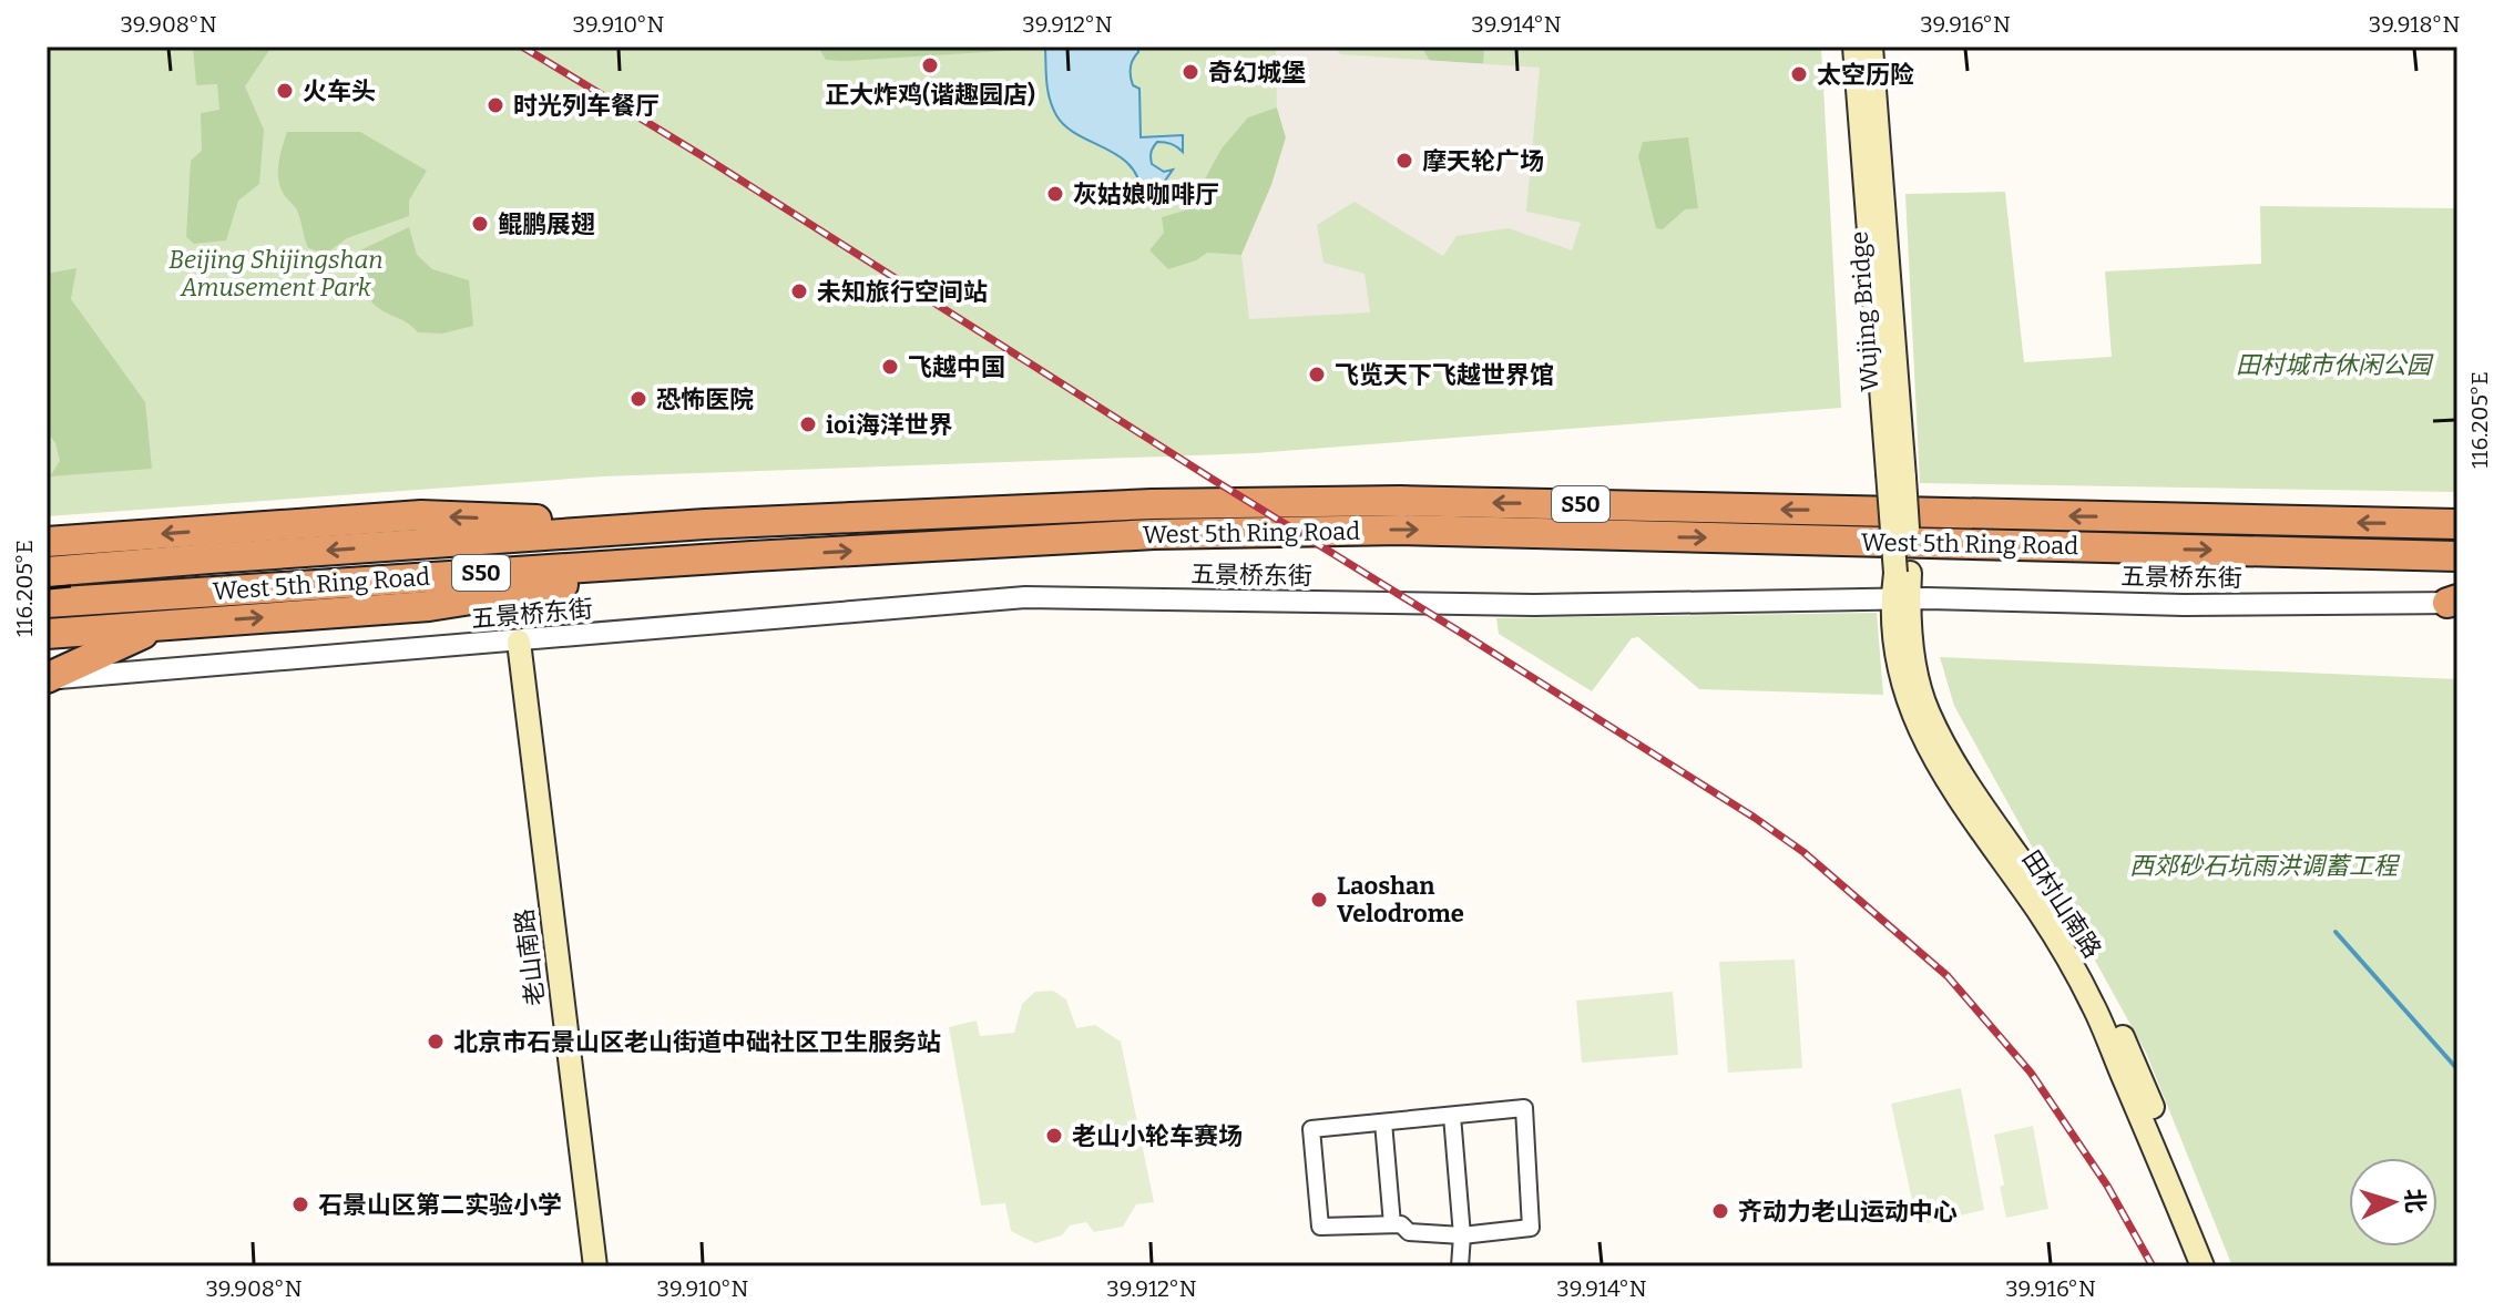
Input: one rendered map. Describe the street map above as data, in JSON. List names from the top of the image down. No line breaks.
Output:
{"streets":{"highway":["S50","West 5th Ring Road"],"main road":["Wujing Bridge","田村山南路","老山南路"],"street":["五景桥东街"]},"crossings":[["Wujing Bridge","田村山南路"],["五景桥东街","田村山南路"],["五景桥东街","老山南路"]],"parks":["Beijing Shijingshan Amusement Park","田村城市休闲公园","西郊砂石坑雨洪调蓄工程"],"places":["正大炸鸡(谐趣园店)","奇幻城堡","太空历险","火车头","时光列车餐厅","摩天轮广场","灰姑娘咖啡厅","鲲鹏展翅","未知旅行空间站","飞越中国","飞览天下飞越世界馆","恐怖医院","ioi海洋世界","Laoshan Velodrome","北京市石景山区老山街道中础社区卫生服务站","老山小轮车赛场","石景山区第二实验小学","齐动力老山运动中心"],"north":"right","coordinates":["39.908°N","39.910°N","39.912°N","39.914°N","39.916°N","39.918°N","116.205°E"]}
